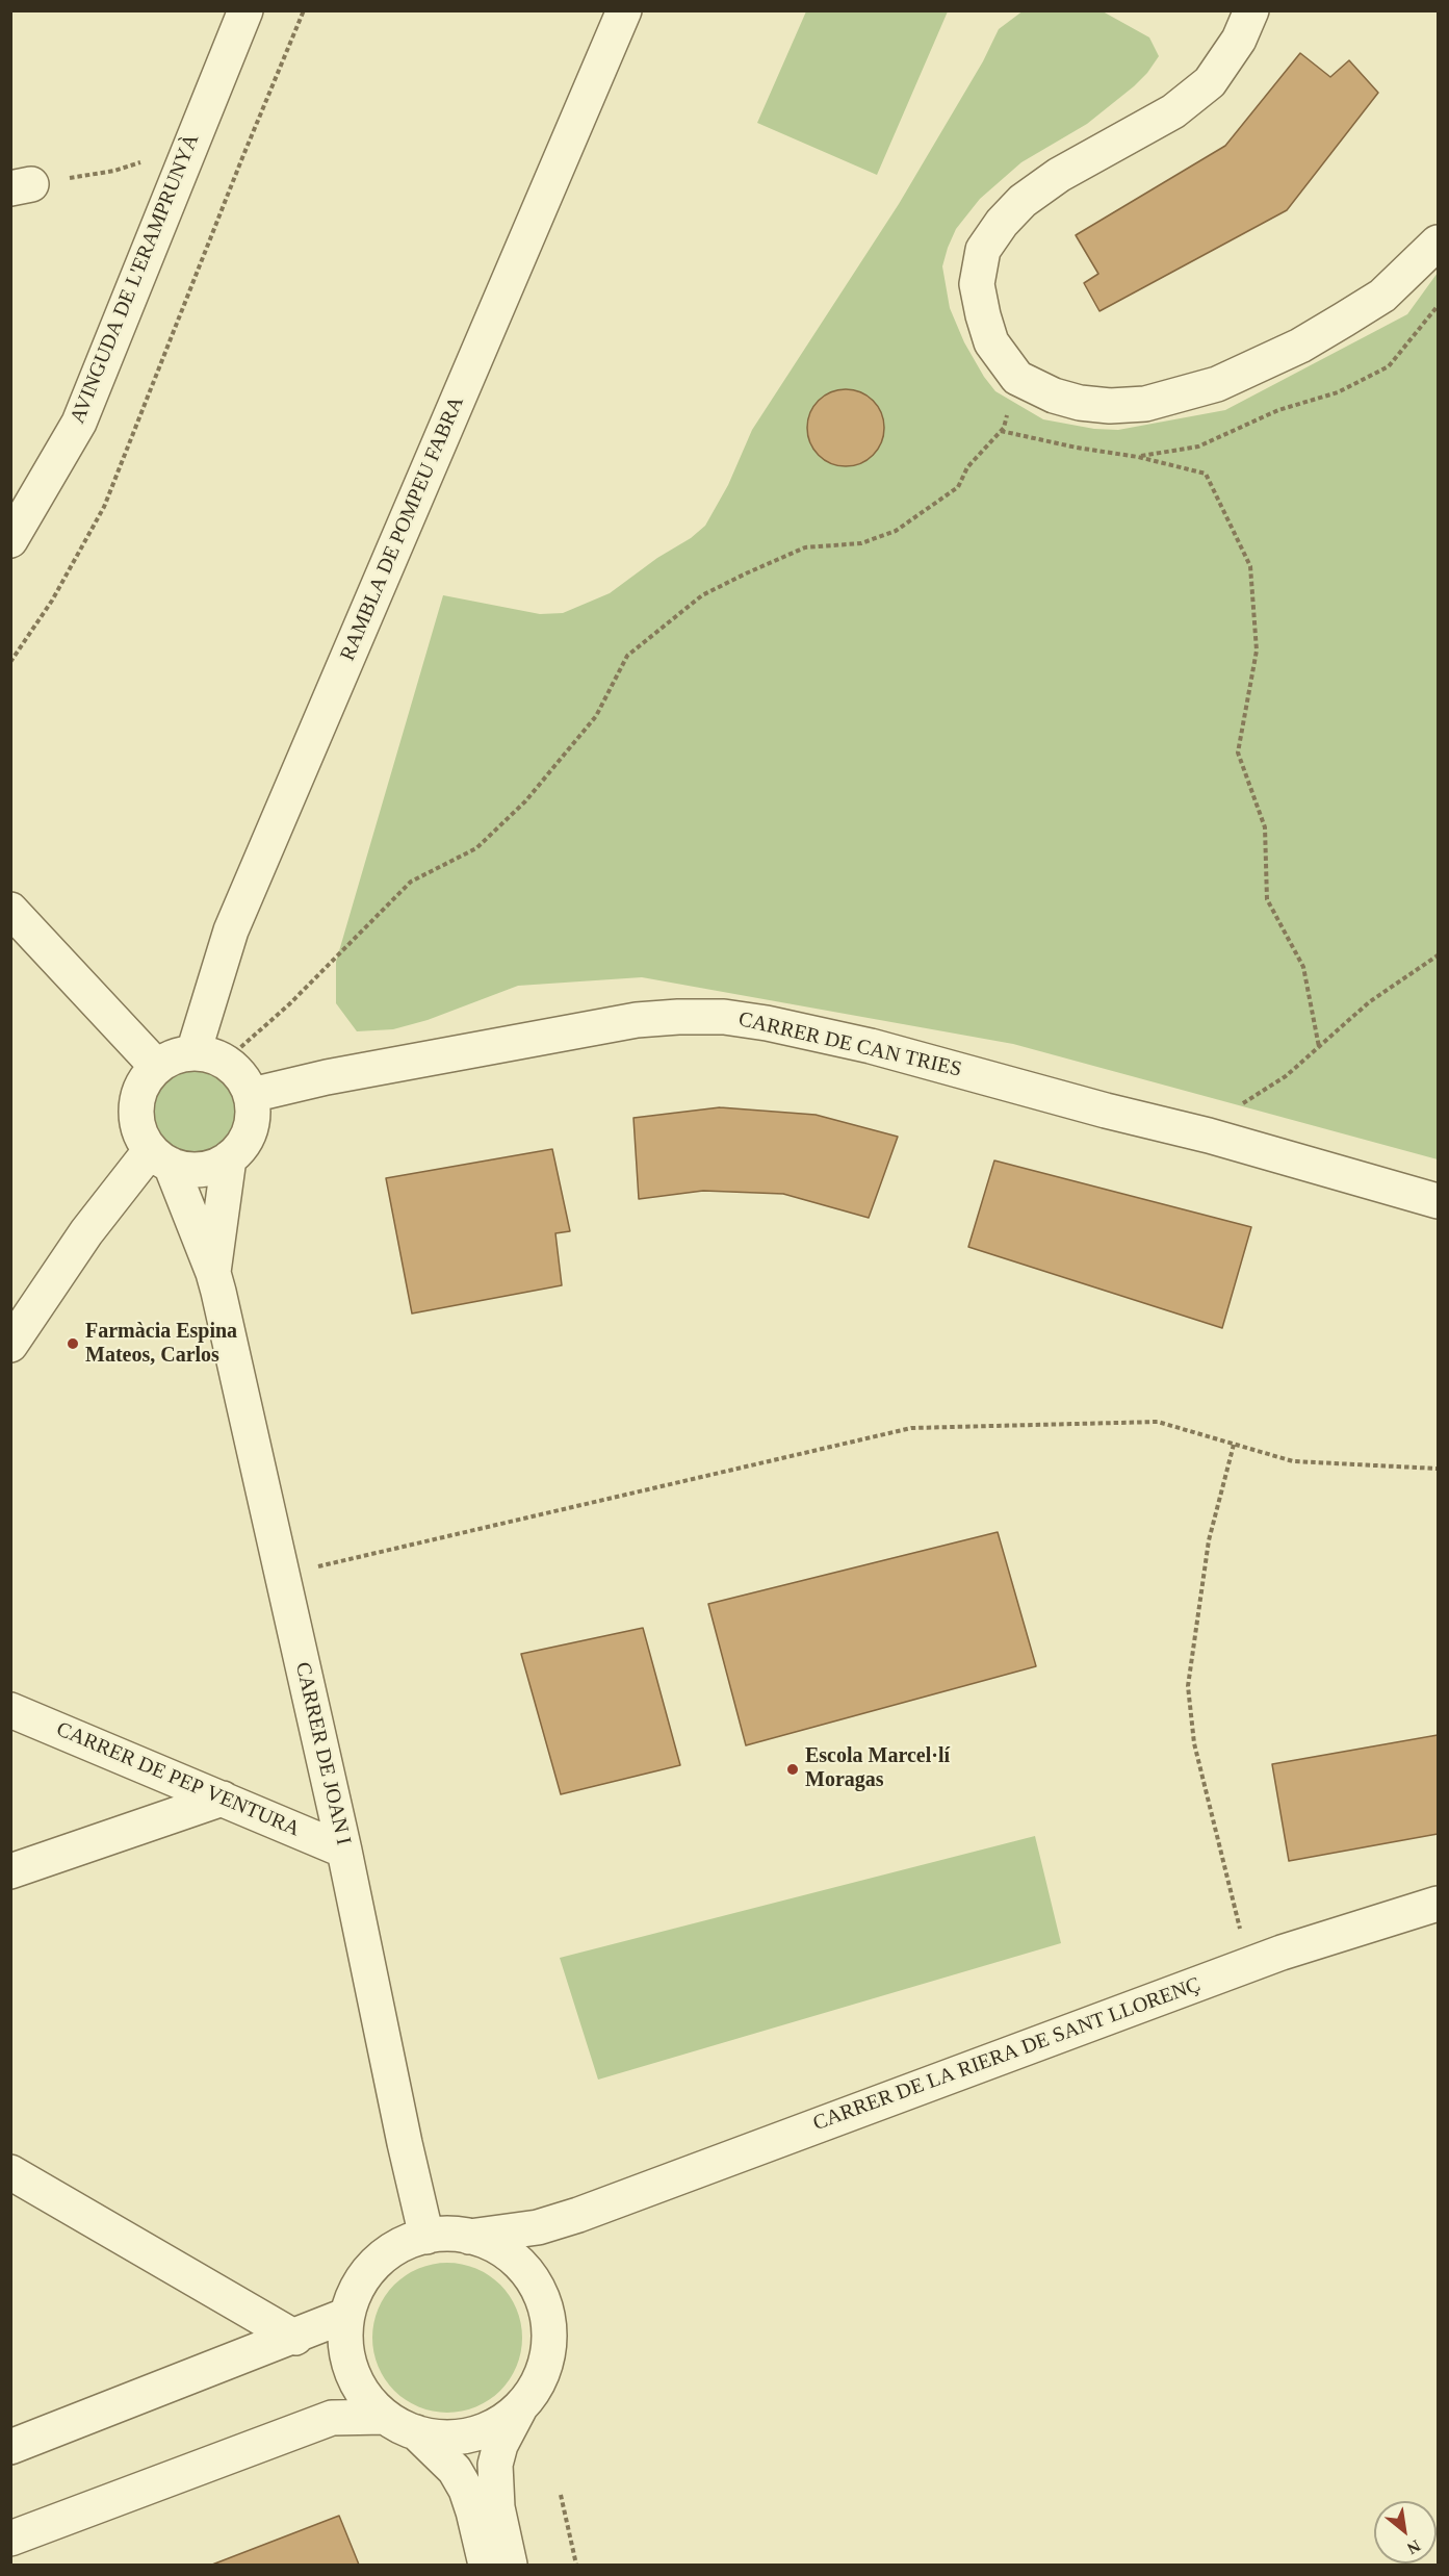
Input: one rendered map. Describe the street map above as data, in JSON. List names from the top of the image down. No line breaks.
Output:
{"streets":{"street":["AVINGUDA DE L'ERAMPRUNYÀ","RAMBLA DE POMPEU FABRA","CARRER DE CAN TRIES","CARRER DE JOAN I","CARRER DE PEP VENTURA","CARRER DE LA RIERA DE SANT LLORENÇ"]},"crossings":[["RAMBLA DE POMPEU FABRA","CARRER DE CAN TRIES"],["RAMBLA DE POMPEU FABRA","CARRER DE JOAN I"],["CARRER DE CAN TRIES","CARRER DE JOAN I"],["CARRER DE JOAN I","CARRER DE PEP VENTURA"],["CARRER DE JOAN I","CARRER DE LA RIERA DE SANT LLORENÇ"]],"places":["Farmàcia Espina Mateos, Carlos","Escola Marcel·lí Moragas"],"north":"bottom right"}
